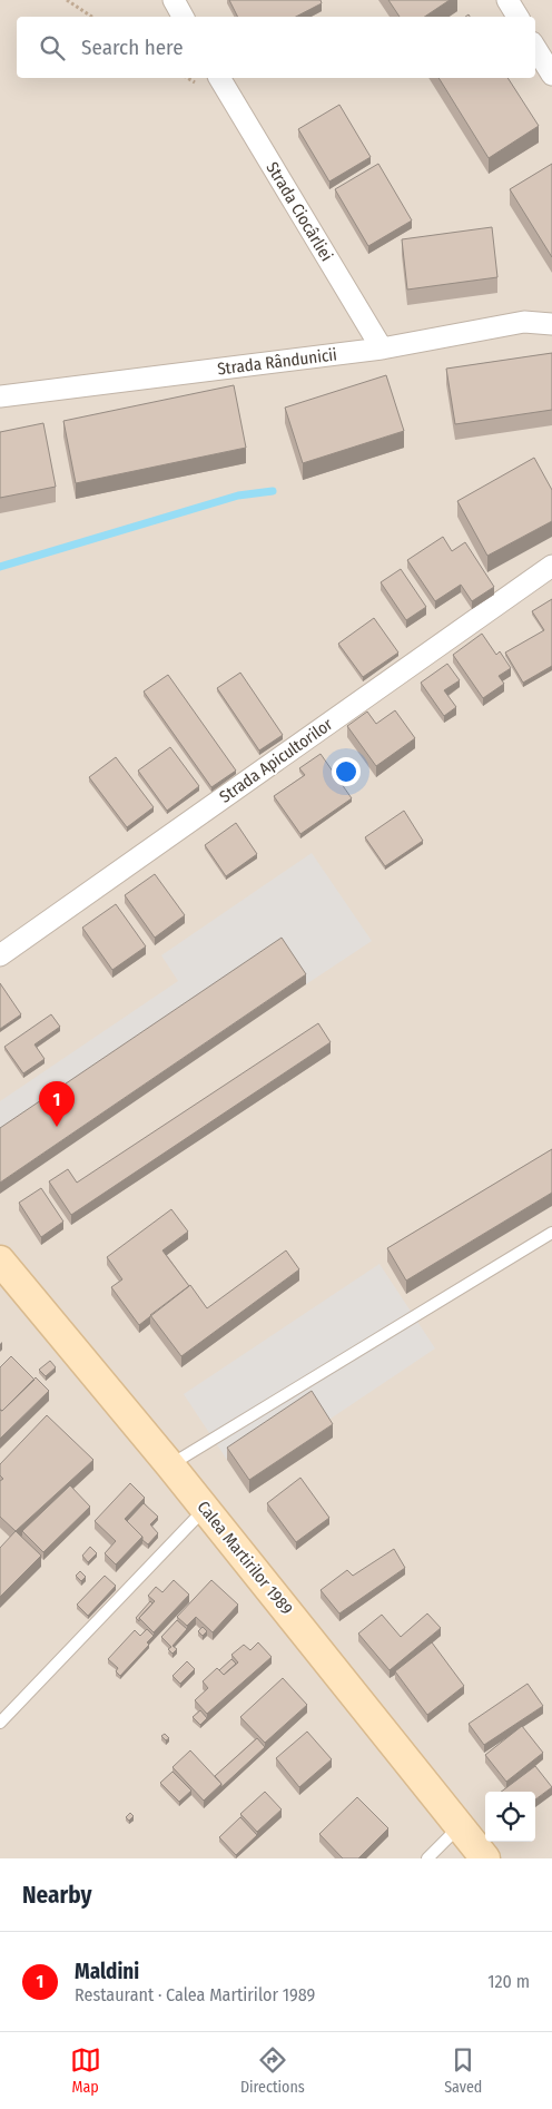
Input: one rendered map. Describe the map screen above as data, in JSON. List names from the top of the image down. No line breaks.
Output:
{"streets":{"main road":["Calea Martirilor 1989"],"street":["Strada Ciocârliei","Strada Rândunicii","Strada Apicultorilor"]},"crossings":[["Strada Ciocârliei","Strada Rândunicii"]],"page":{"search":"Search here","pins":"1","heading":"Nearby","list":[{"mark":"1","name":"Maldini","note":"Restaurant · Calea Martirilor 1989","value":"120 m"}],"nav":["Map","Directions","Saved"]}}
